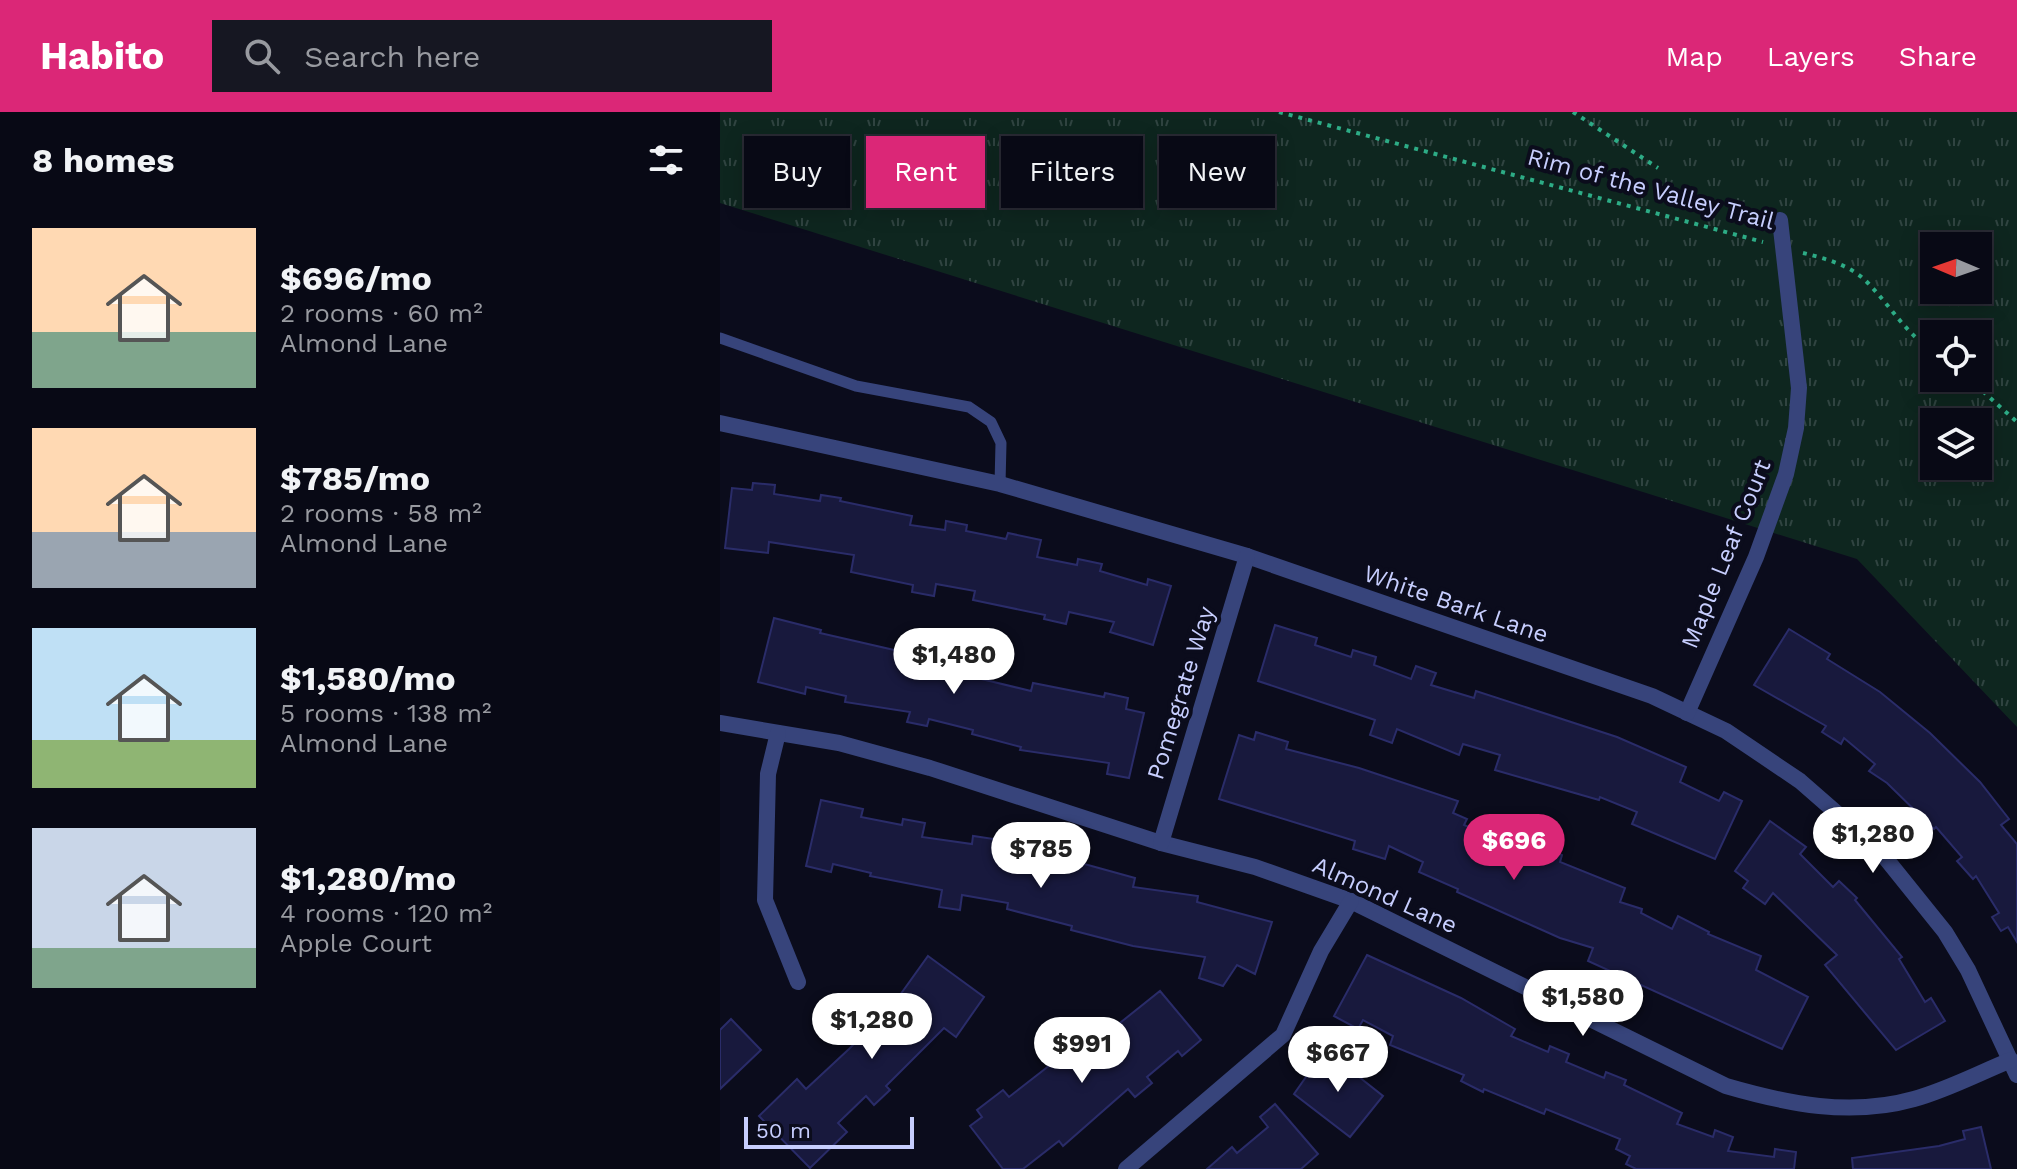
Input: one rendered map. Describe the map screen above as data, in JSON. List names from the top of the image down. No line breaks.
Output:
{"streets":{"street":["Maple Leaf Court","White Bark Lane","Pomegrate Way","Almond Lane"],"path":["Rim of the Valley Trail"]},"crossings":[["Rim of the Valley Trail","Maple Leaf Court"],["Maple Leaf Court","White Bark Lane"],["White Bark Lane","Pomegrate Way"],["White Bark Lane","Almond Lane"],["Pomegrate Way","Almond Lane"]],"scale_bar":"50 m","north":"left","page":{"header":"Habito","search":"Search here","nav":["Map","Layers","Share"],"heading":"8 homes","chip":["Buy","Rent","Filters","New"],"list":[{"name":"$696/mo","note":"2 rooms · 60 m² · Almond Lane"},{"name":"$785/mo","note":"2 rooms · 58 m² · Almond Lane"},{"name":"$1,580/mo","note":"5 rooms · 138 m² · Almond Lane"},{"name":"$1,280/mo","note":"4 rooms · 120 m² · Apple Court"}],"price":["$1,480","$1,280","$696","$785","$1,580","$1,280","$991","$667"],"scale":"50 m"}}
